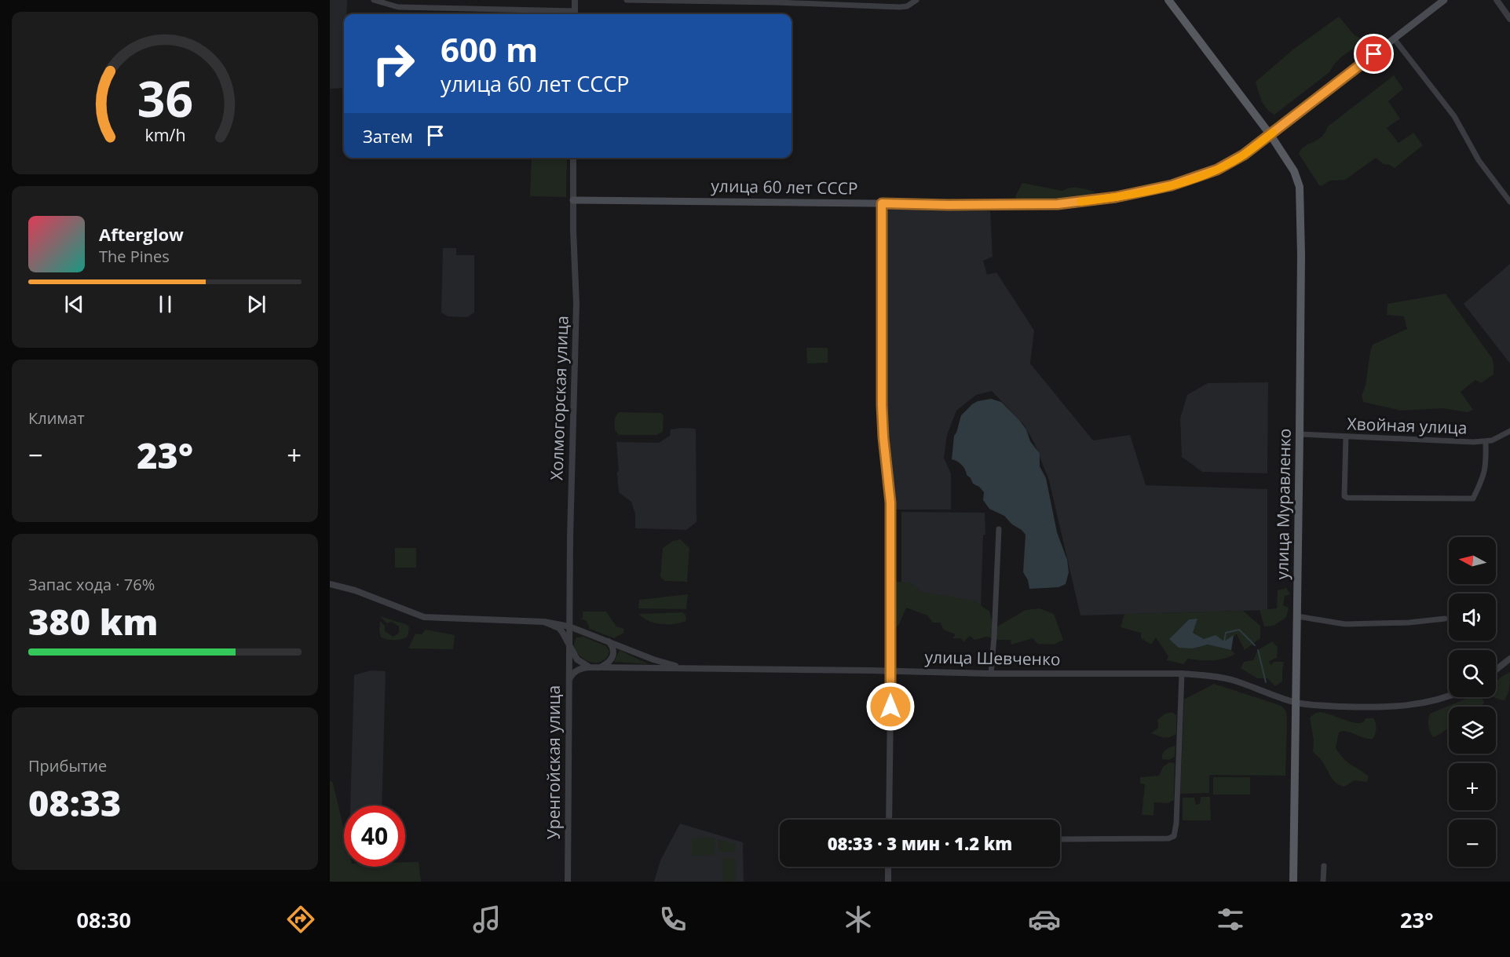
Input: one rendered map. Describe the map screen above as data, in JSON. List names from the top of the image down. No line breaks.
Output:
{"streets":{"main road":["улица 60 лет СССР","улица Муравленко"],"street":["Холмогорская улица","Хвойная улица","улица Шевченко","Уренгойская улица"]},"crossings":[["улица 60 лет СССР","Холмогорская улица"],["улица 60 лет СССР","улица Муравленко"],["Холмогорская улица","Уренгойская улица"],["Хвойная улица","улица Муравленко"],["улица Муравленко","улица Шевченко"]],"north":"left","page":{"turn":["600 m","улица 60 лет СССР"],"then":"Затем","song":["Afterglow","The Pines"],"tile":["Климат",["Запас хода · 76%","380 km"],["Прибытие","08:33"]],"heat":["−","23°","+"],"map_buttons":["+","−"],"limit":"40","trip":"08:33 · 3 мин · 1.2 km","tabs":["08:30","23°"],"gauge":["36","km/h"]}}
